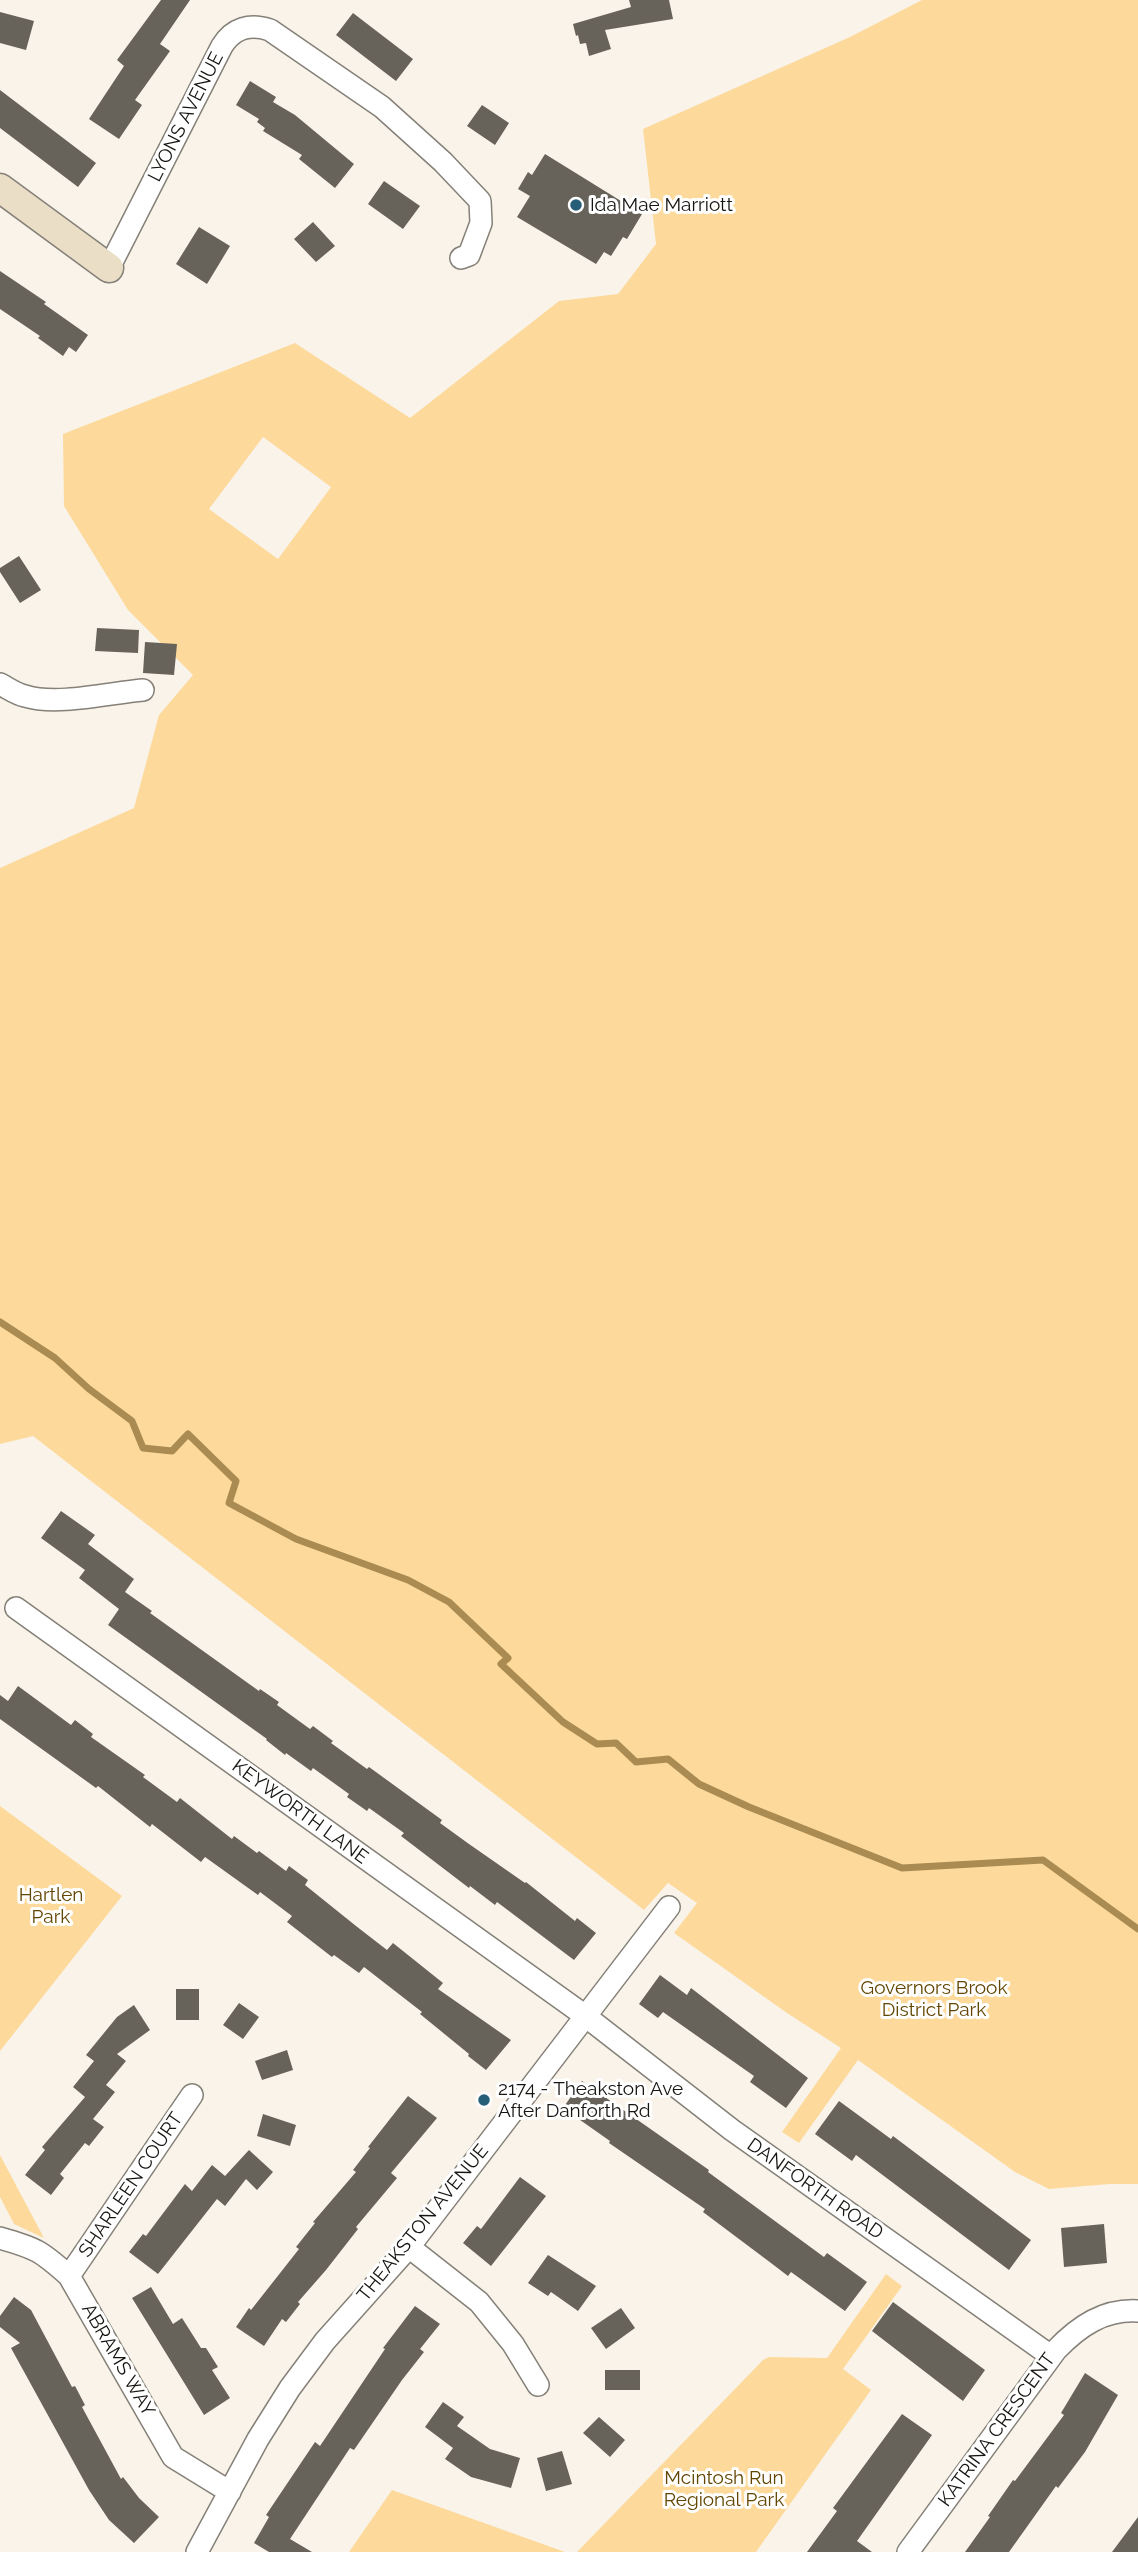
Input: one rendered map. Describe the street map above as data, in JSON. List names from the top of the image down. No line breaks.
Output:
{"streets":{"street":["LYONS AVENUE","KEYWORTH LANE","SHARLEEN COURT","DANFORTH ROAD","THEAKSTON AVENUE","ABRAMS WAY","KATRINA CRESCENT"]},"crossings":[["KEYWORTH LANE","DANFORTH ROAD"],["KEYWORTH LANE","THEAKSTON AVENUE"],["SHARLEEN COURT","ABRAMS WAY"],["DANFORTH ROAD","THEAKSTON AVENUE"],["DANFORTH ROAD","KATRINA CRESCENT"],["THEAKSTON AVENUE","ABRAMS WAY"]],"parks":["Hartlen Park","Governors Brook District Park","Mcintosh Run Regional Park"],"places":["Ida Mae Marriott","2174 - Theakston Ave After Danforth Rd"]}
